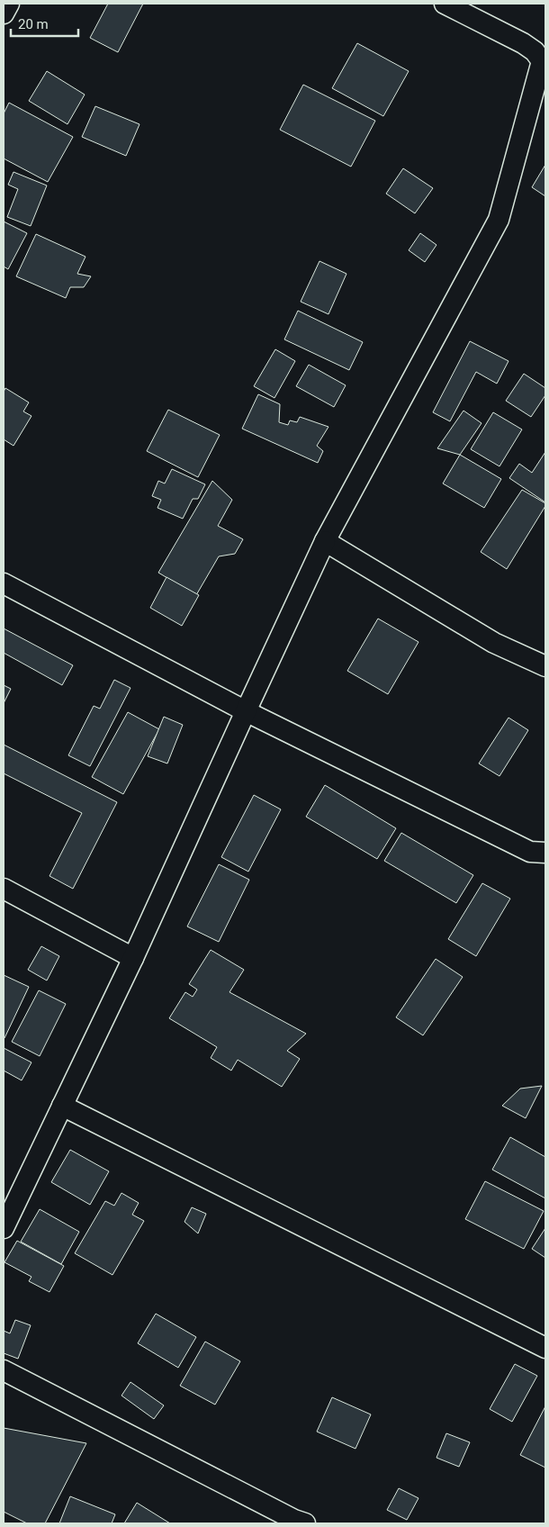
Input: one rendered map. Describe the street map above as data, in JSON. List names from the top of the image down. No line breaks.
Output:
{"scale_bar":"20 m"}
